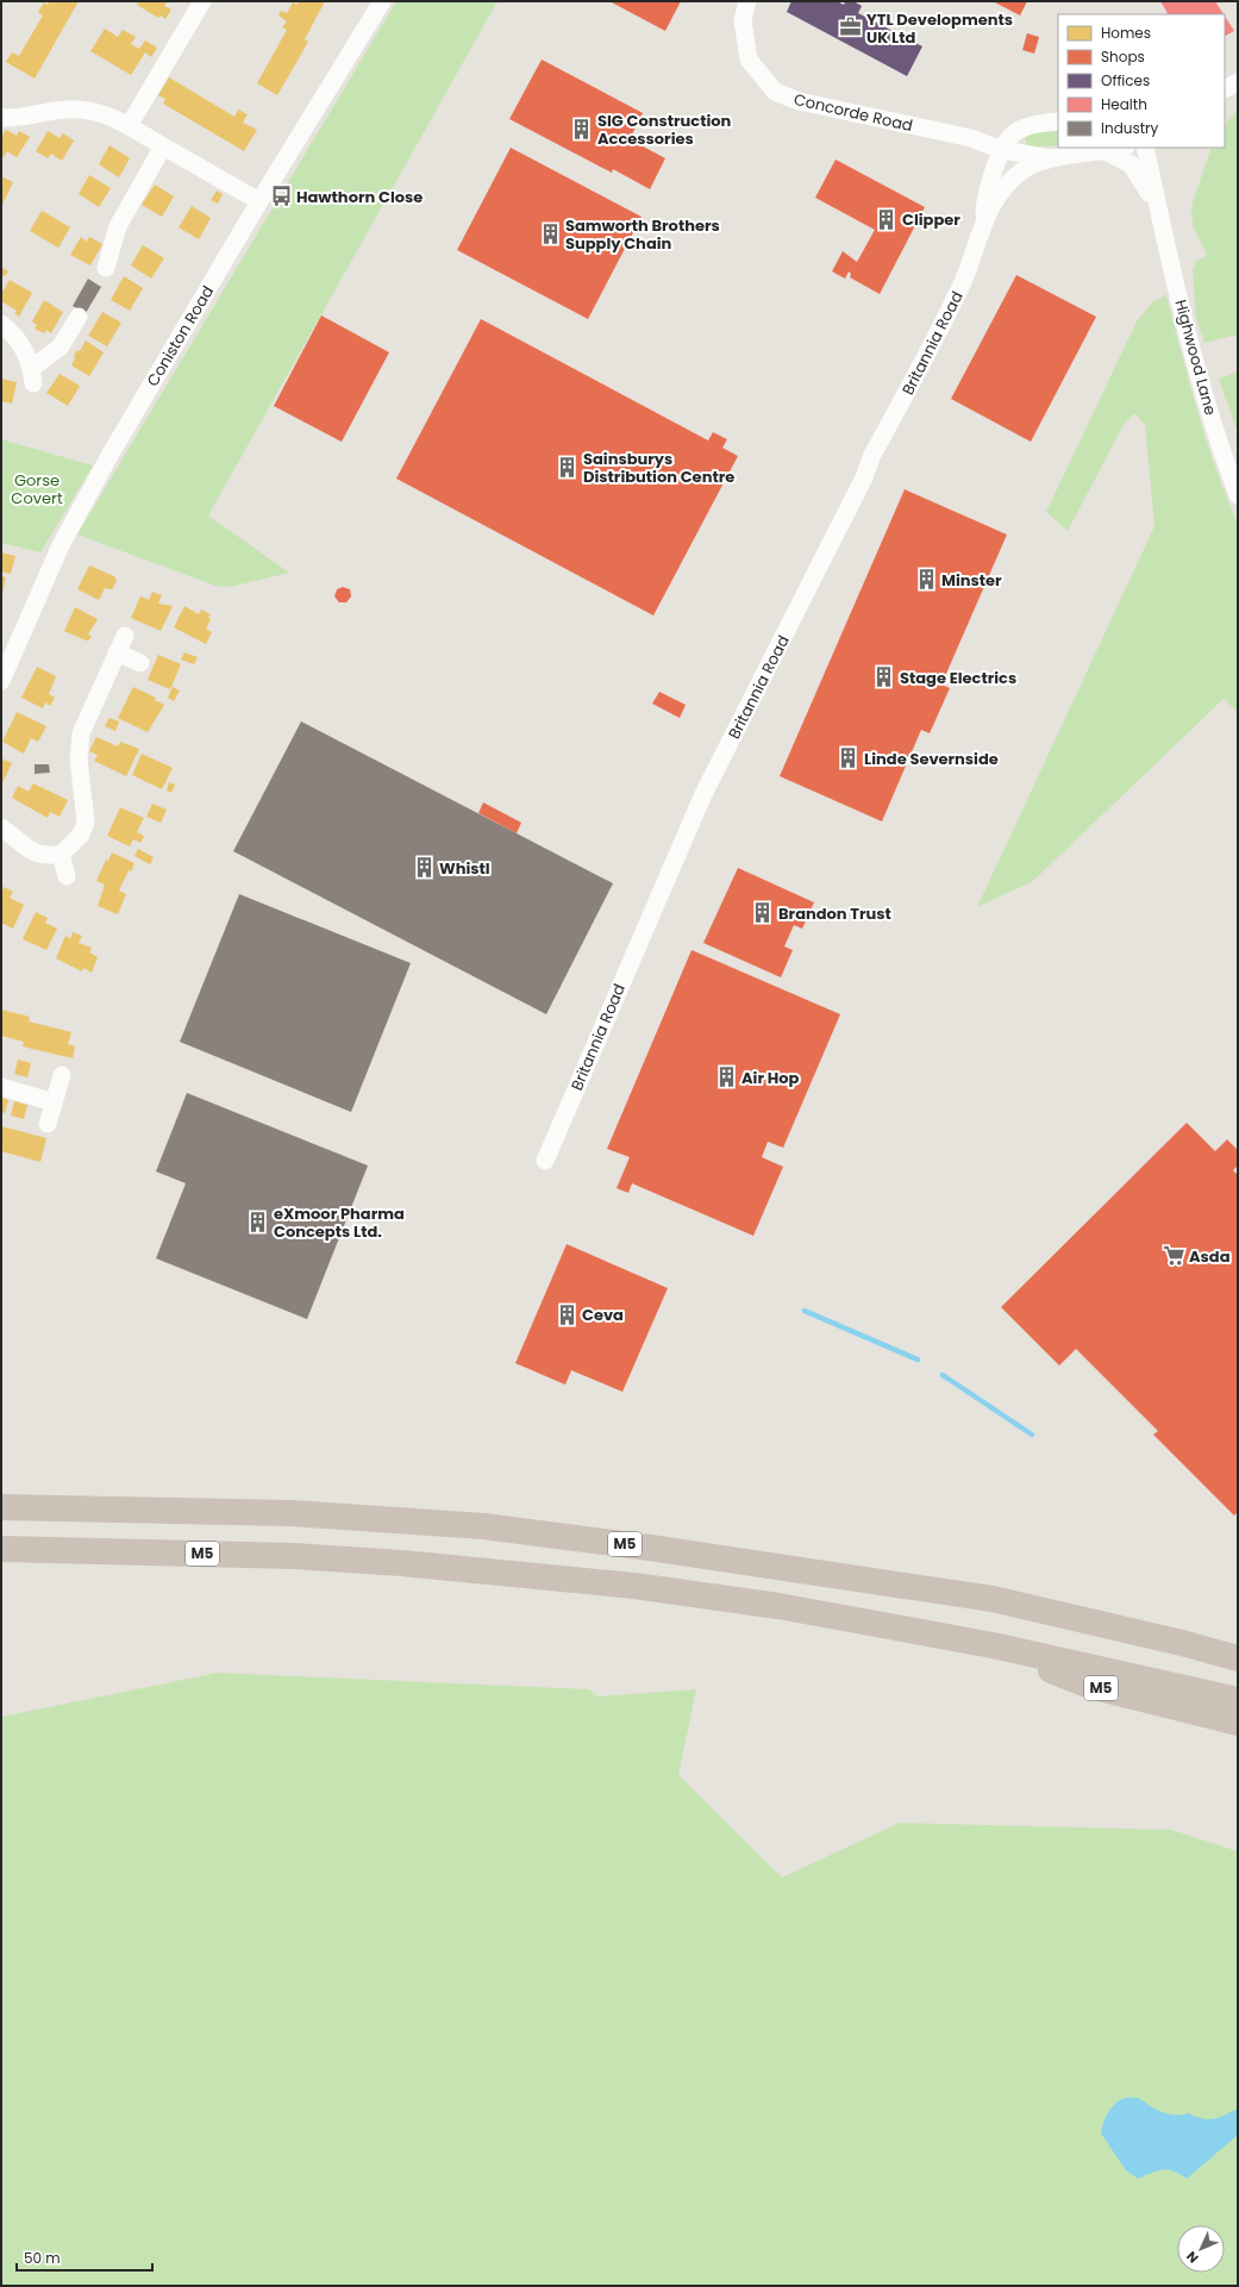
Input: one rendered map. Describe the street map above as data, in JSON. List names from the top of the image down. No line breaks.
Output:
{"streets":{"highway":["M5"],"street":["Concorde Road","Coniston Road","Britannia Road","Highwood Lane"]},"crossings":[["Concorde Road","Britannia Road"],["Britannia Road","Highwood Lane"]],"parks":["Gorse Covert"],"places":{"office":["YTL Developments UK Ltd"],"building":["SIG Construction Accessories","Clipper","Samworth Brothers Supply Chain","Sainsburys Distribution Centre","Minster","Stage Electrics","Linde Severnside","Whistl","Brandon Trust","Air Hop","eXmoor Pharma Concepts Ltd.","Ceva"],"bus stop":["Hawthorn Close"],"supermarket":["Asda"]},"legend":["Homes","Shops","Offices","Health","Industry"],"scale_bar":"50 m","north":"bottom left"}
